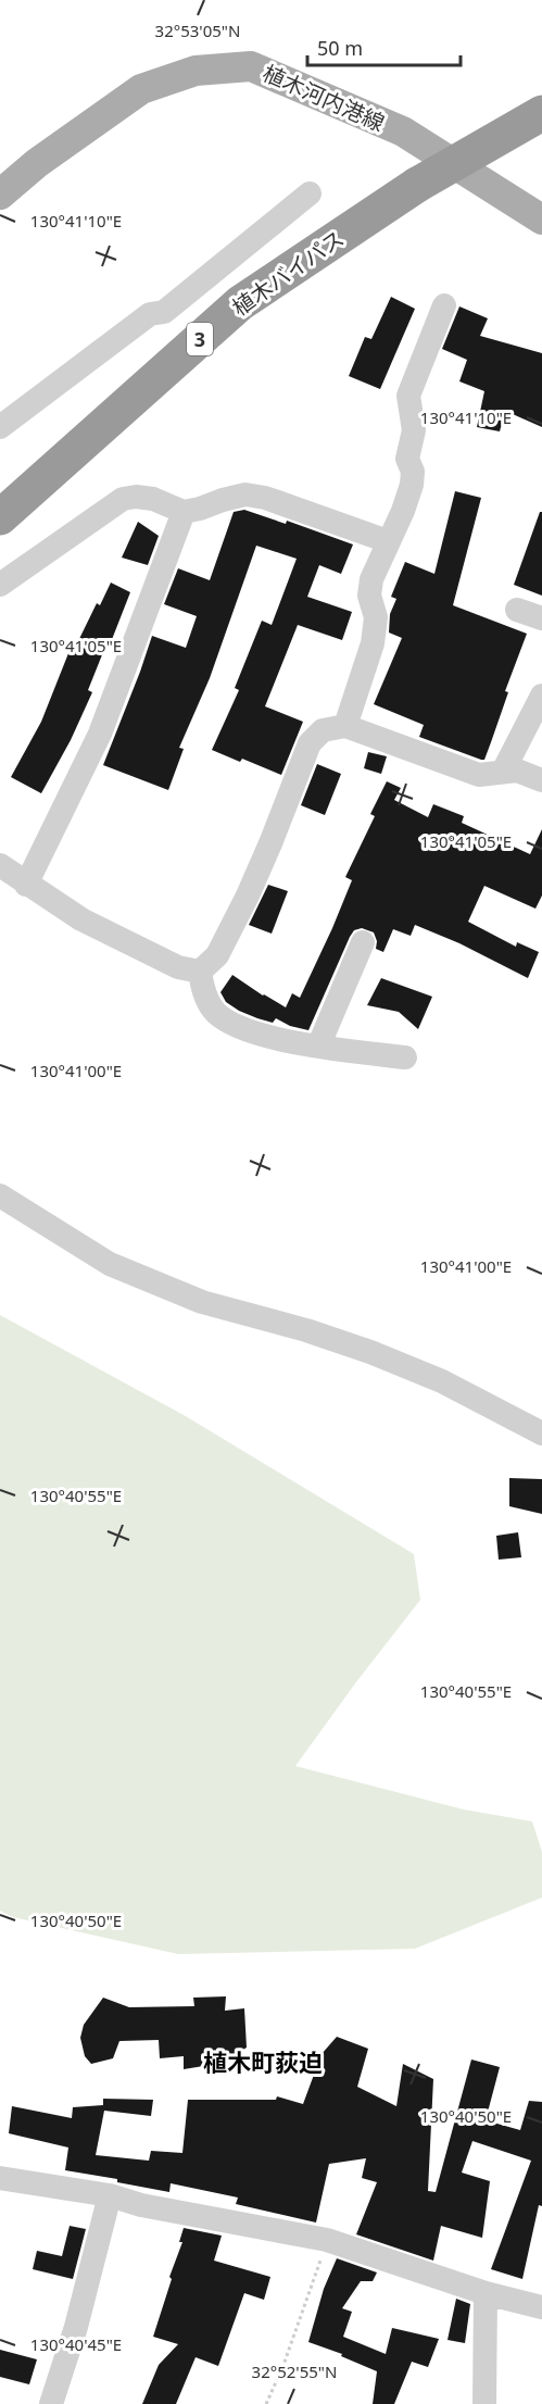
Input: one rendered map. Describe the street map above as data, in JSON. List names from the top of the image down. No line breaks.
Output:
{"streets":{"highway":["植木バイパス","3"],"main road":["植木河内港線"]},"districts":["植木町荻迫"],"scale_bar":"50 m","coordinates":["32°53'05\"N","130°41'10\"E","130°41'05\"E","130°41'00\"E","130°40'55\"E","130°40'50\"E","130°40'45\"E","32°52'55\"N"]}
